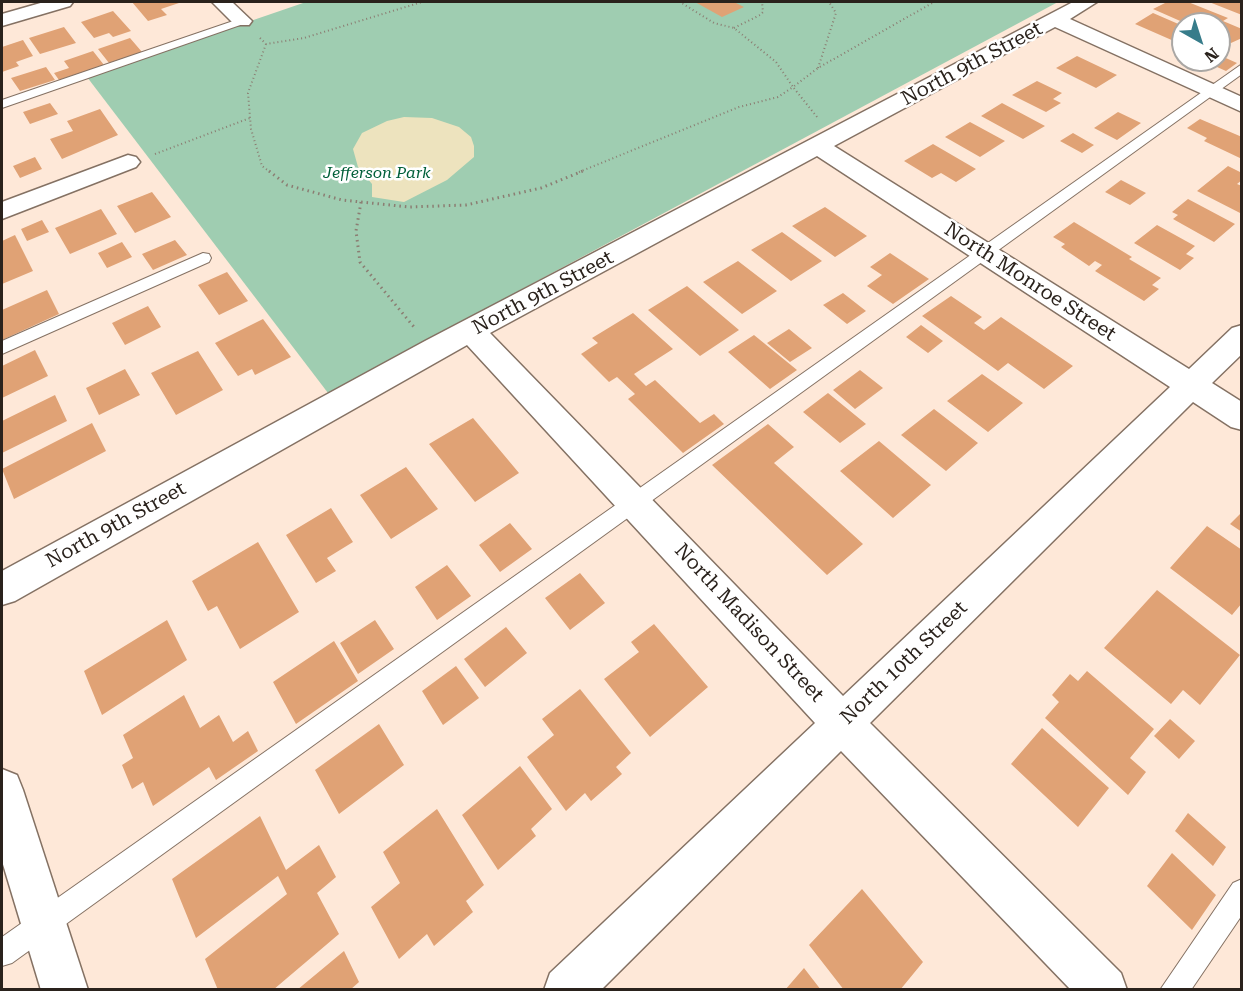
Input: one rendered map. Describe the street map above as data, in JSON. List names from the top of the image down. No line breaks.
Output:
{"streets":{"street":["North 9th Street","North Monroe Street","North Madison Street","North 10th Street"]},"crossings":[["North 9th Street","North Monroe Street"],["North 9th Street","North Madison Street"],["North Monroe Street","North 10th Street"],["North Madison Street","North 10th Street"]],"parks":["Jefferson Park"],"north":"bottom right"}
